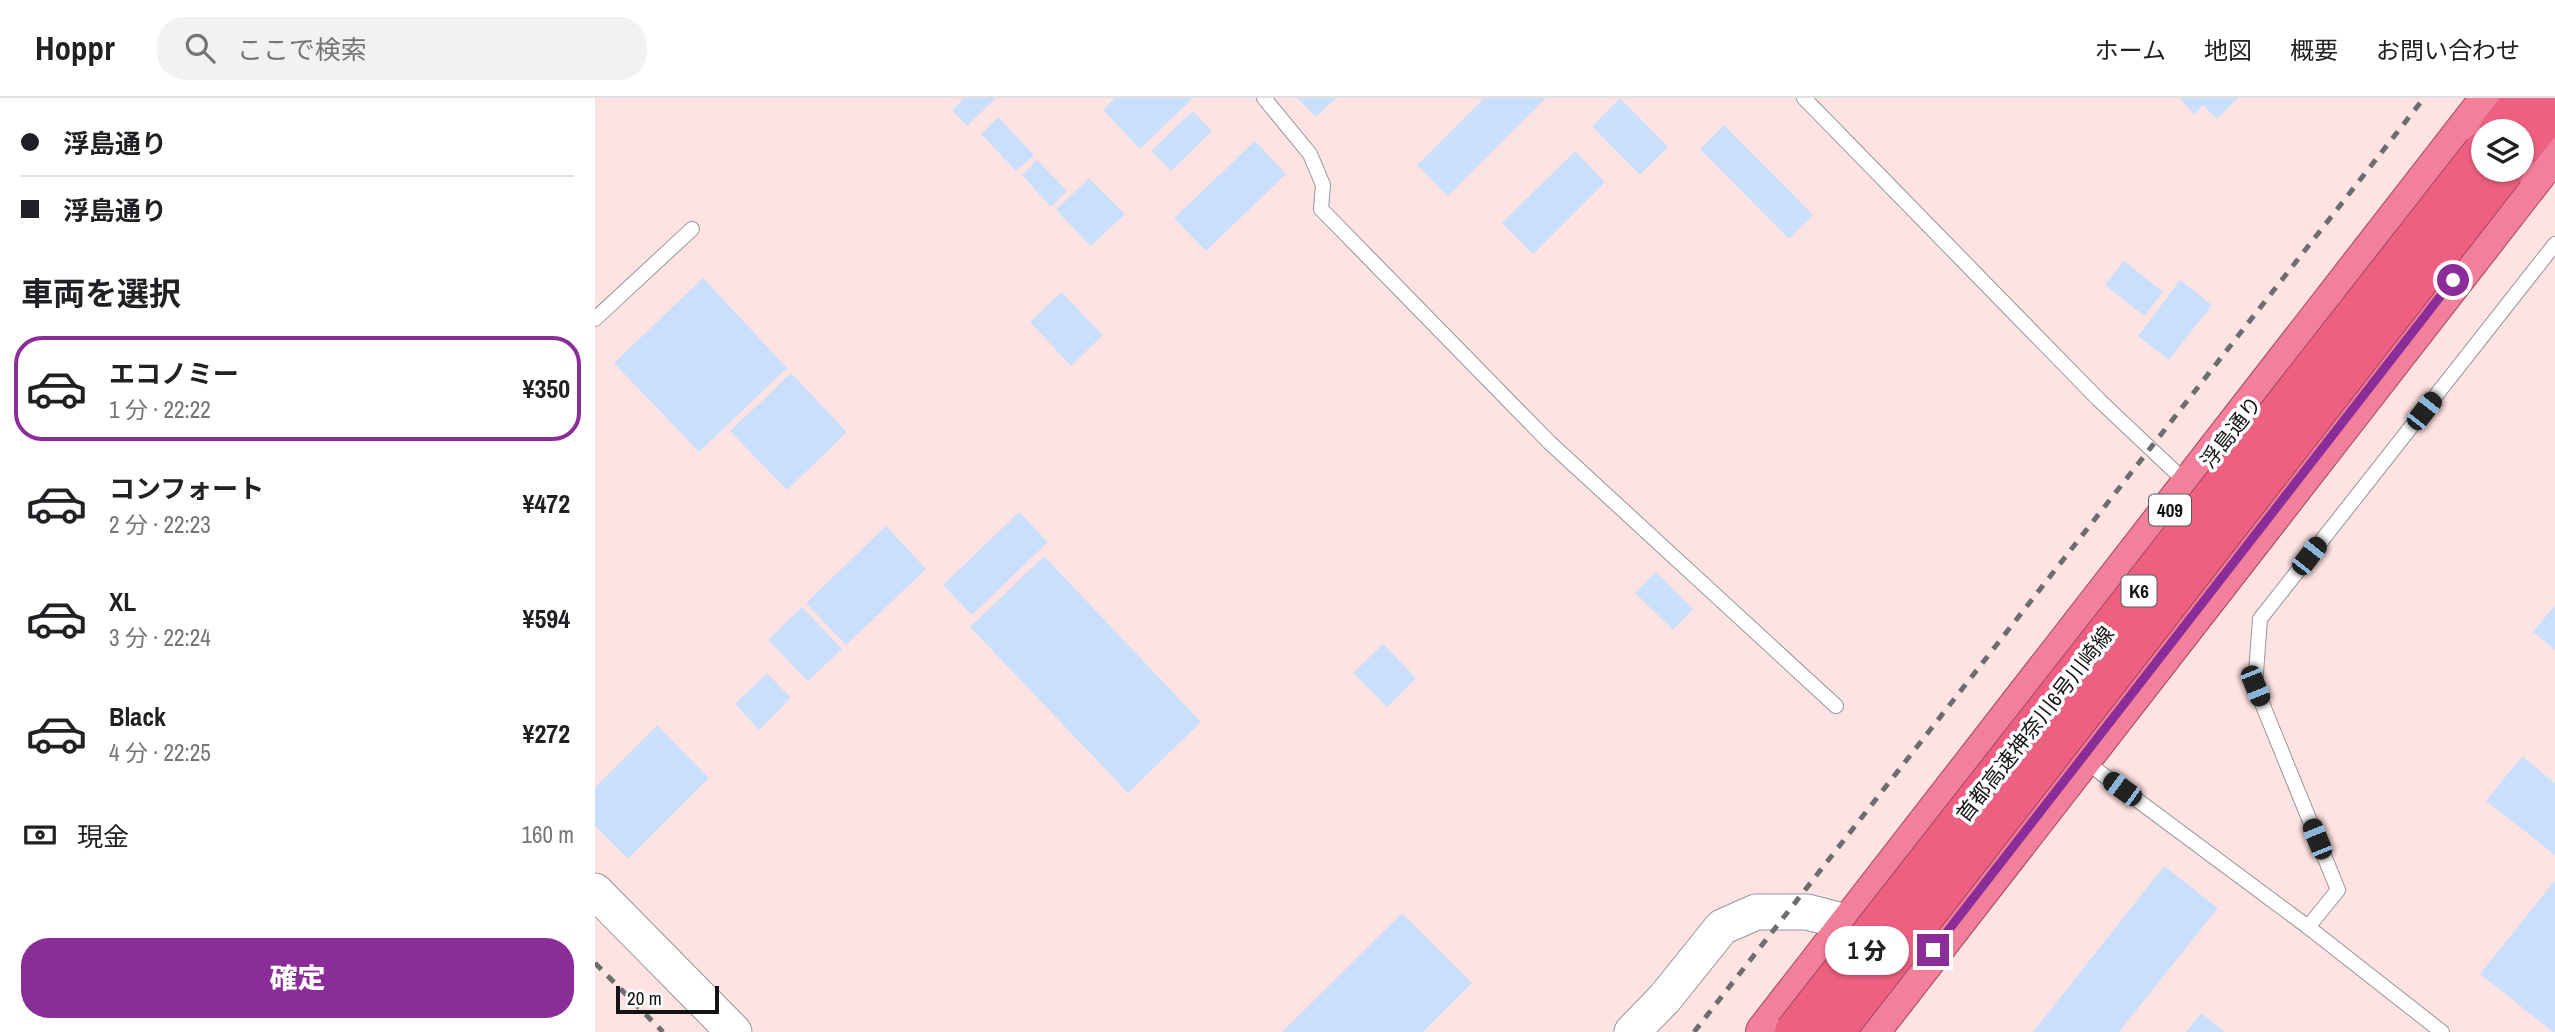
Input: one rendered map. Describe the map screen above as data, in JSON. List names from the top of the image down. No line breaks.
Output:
{"streets":{"highway":["浮島通り","409","K6","首都高速神奈川6号川崎線"]},"scale_bar":"20 m","page":{"header":"Hoppr","search":"ここで検索","nav":["ホーム","地図","概要","お問い合わせ"],"banner":["浮島通り","浮島通り"],"heading":"車両を選択","list":[{"name":"エコノミー","note":"1 分 · 22:22","value":"¥350"},{"name":"コンフォート","note":"2 分 · 22:23","value":"¥472"},{"name":"XL","note":"3 分 · 22:24","value":"¥594"},{"name":"Black","note":"4 分 · 22:25","value":"¥272"}],"pay":["現金","160 m"],"buttons":"確定","bubble":"1 分","scale":"20 m"}}
